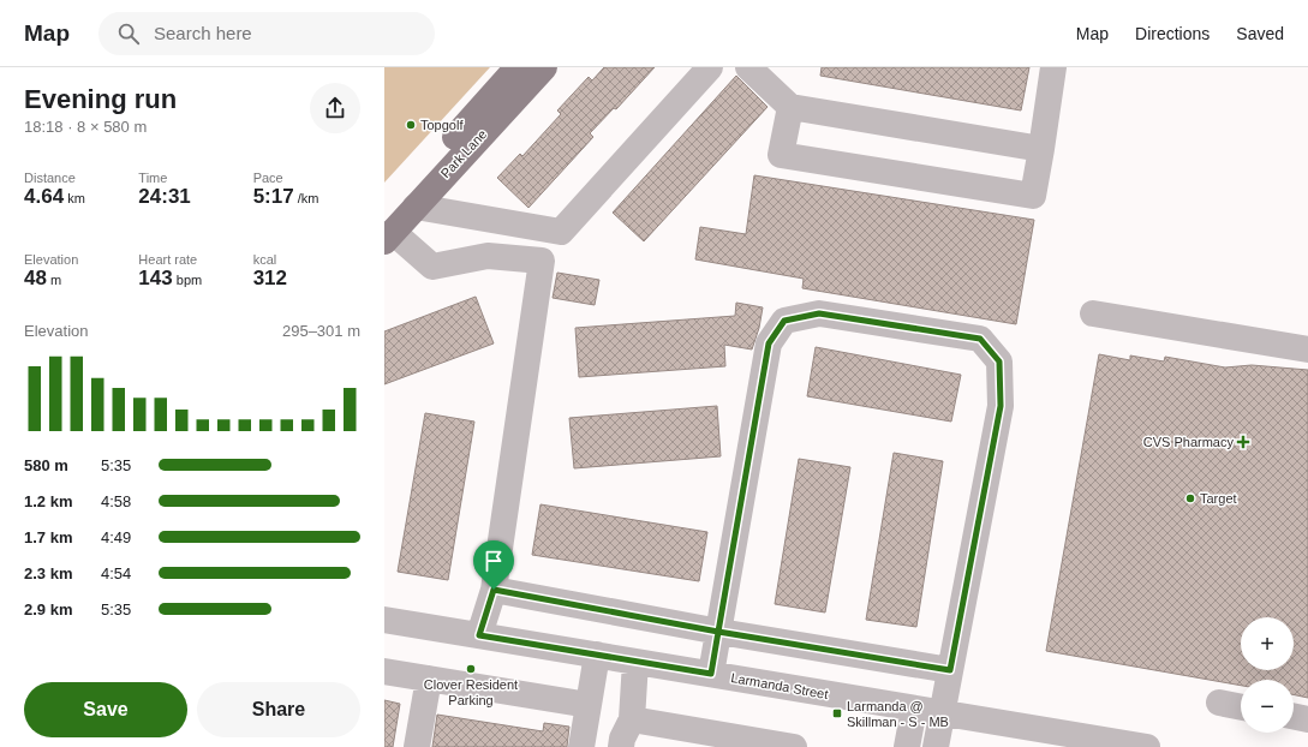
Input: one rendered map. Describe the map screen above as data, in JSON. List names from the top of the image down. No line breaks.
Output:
{"streets":{"main road":["Park Lane"],"street":["Larmanda Street"]},"places":{"other":["Topgolf","Target","Clover Resident Parking"],"health":["CVS Pharmacy"],"transit":["Larmanda @ Skillman - S - MB"]},"page":{"header":"Map","search":"Search here","nav":["Map","Directions","Saved"],"heading":["Evening run","18:18 · 8 × 580 m"],"stats":[["Distance","4.64 km"],["Time","24:31"],["Pace","5:17 /km"],["Elevation","48 m"],["Heart rate","143 bpm"],["kcal","312"]],"chart":["Elevation","295–301 m"],"list":[{"name":"580 m","note":"5:35"},{"name":"1.2 km","note":"4:58"},{"name":"1.7 km","note":"4:49"},{"name":"2.3 km","note":"4:54"},{"name":"2.9 km","note":"5:35"}],"map_buttons":["+","−"],"buttons":["Save","Share"]}}
